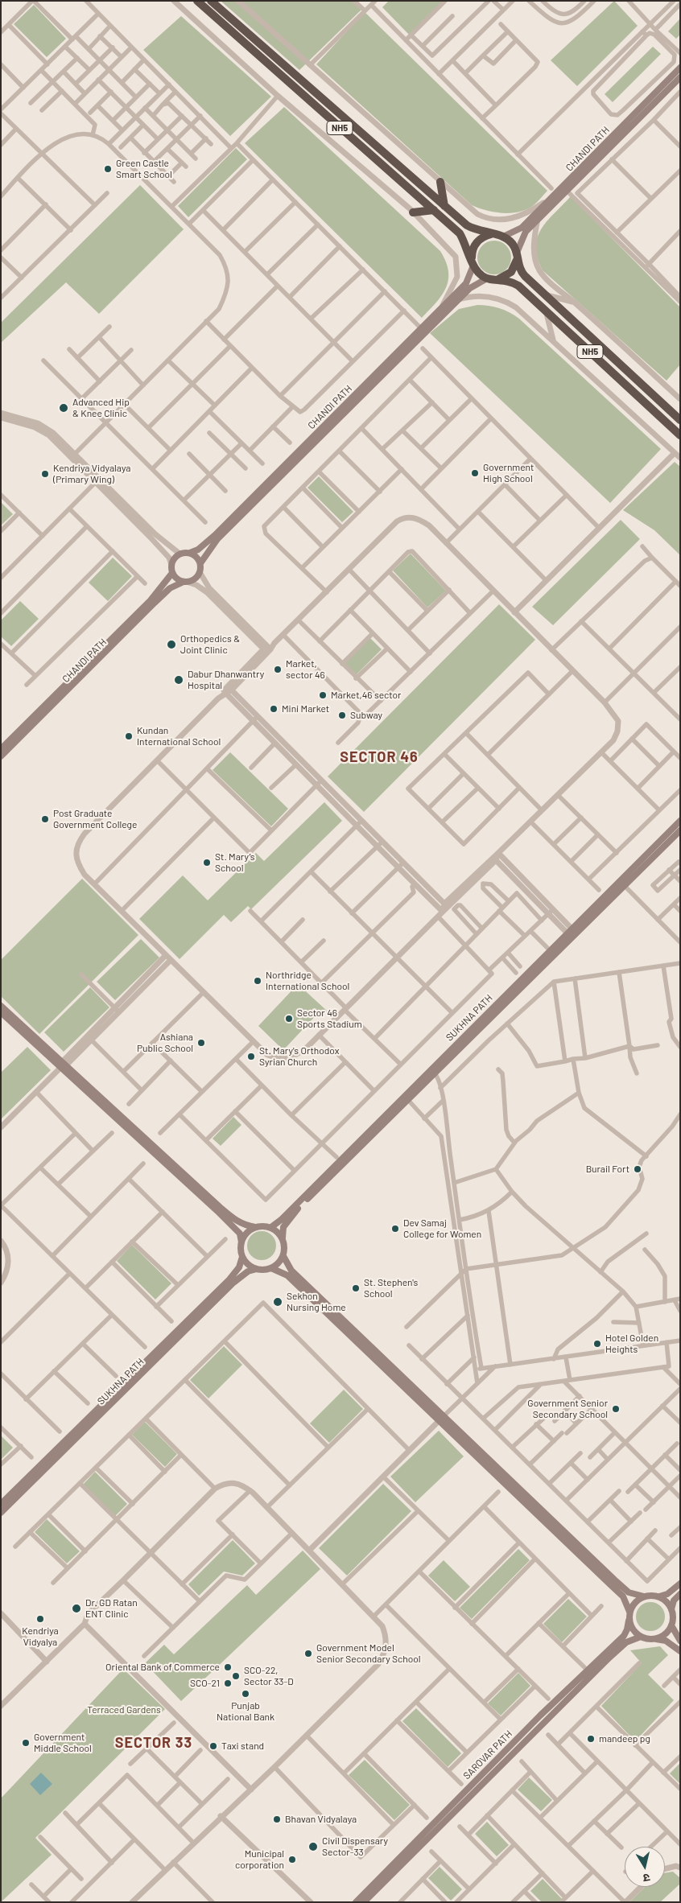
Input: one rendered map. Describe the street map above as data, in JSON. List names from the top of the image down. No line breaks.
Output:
{"streets":{"highway":["NH5"],"main road":["CHANDI PATH","SUKHNA PATH","SAROVAR PATH"]},"crossings":[["NH5","CHANDI PATH"]],"districts":["SECTOR 46","SECTOR 33"],"parks":["Terraced Gardens"],"places":["Green Castle Smart School","Advanced Hip & Knee Clinic","Government High School","Kendriya Vidyalaya (Primary Wing)","Orthopedics & Joint Clinic","Market, sector 46","Dabur Dhanwantry Hospital","Market,46 sector","Mini Market","Subway","Kundan International School","Post Graduate Government College","St. Mary’s School","Northridge International School","Sector 46 Sports Stadium","Ashiana Public School","St. Mary's Orthodox Syrian Church","Burail Fort","Dev Samaj College for Women","St. Stephen's School","Sekhon Nursing Home","Hotel Golden Heights","Government Senior Secondary School","Dr. GD Ratan ENT Clinic","Kendriya Vidyalya","Government Model Senior Secondary School","Oriental Bank of Commerce","SCO-22, Sector 33-D","SCO-21","Punjab National Bank","mandeep pg","Government Middle School","Taxi stand","Bhavan Vidyalaya","Civil Dispensary Sector-33","Municipal corporation"],"north":"bottom"}
